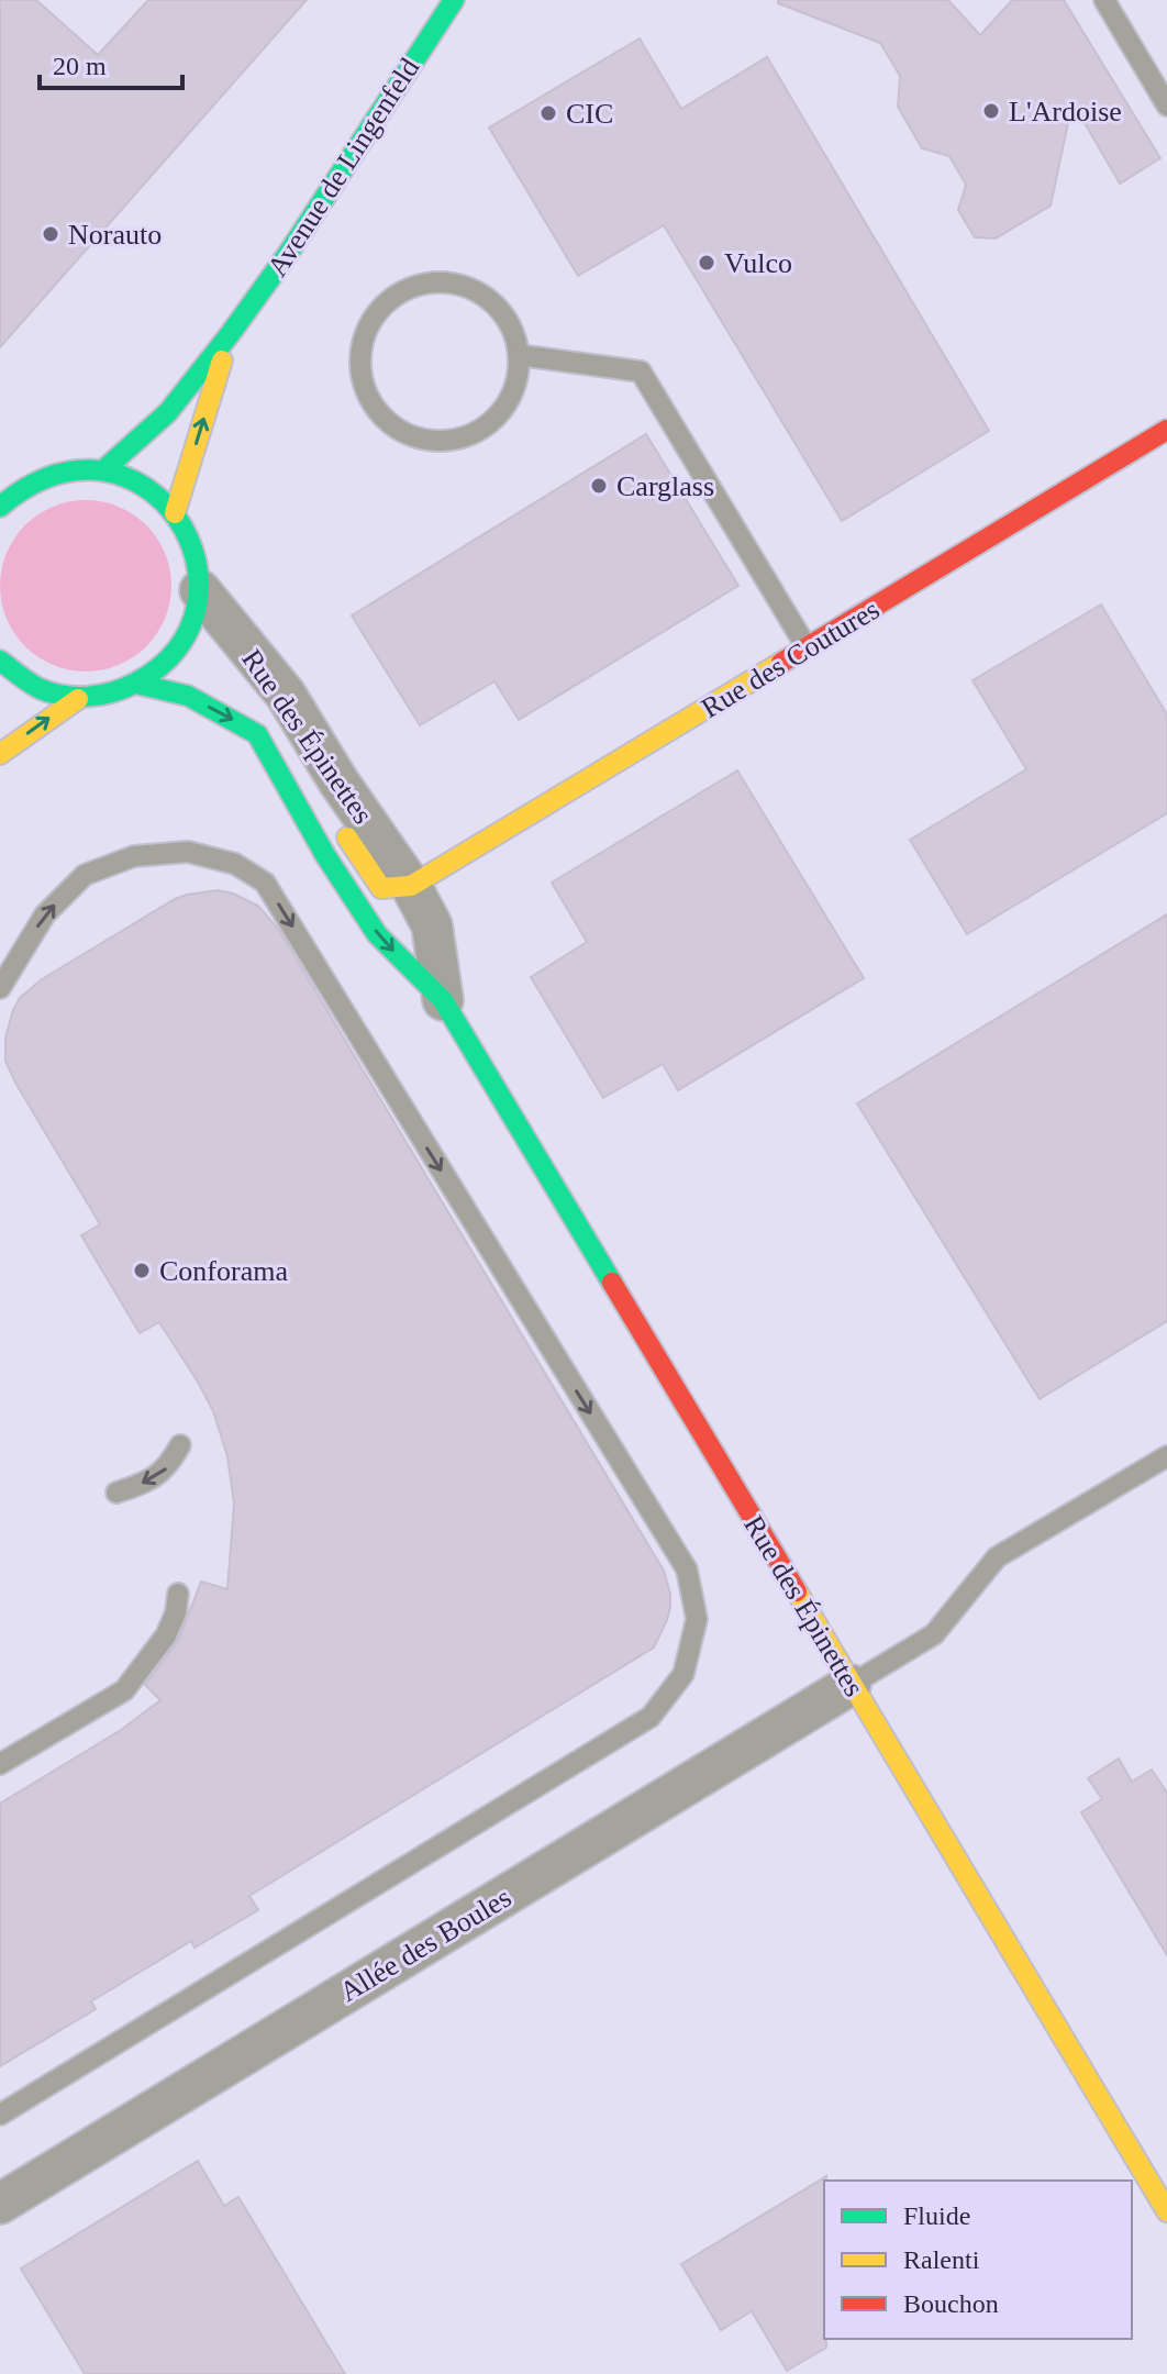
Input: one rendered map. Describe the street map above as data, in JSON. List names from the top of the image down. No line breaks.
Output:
{"streets":{"street":["Avenue de Lingenfeld","Rue des Coutures","Rue des Épinettes","Allée des Boules"]},"crossings":[["Rue des Coutures","Rue des Épinettes"],["Rue des Épinettes","Allée des Boules"]],"places":["L'Ardoise","CIC","Norauto","Vulco","Carglass","Conforama"],"legend":["Fluide","Ralenti","Bouchon"],"scale_bar":"20 m"}
